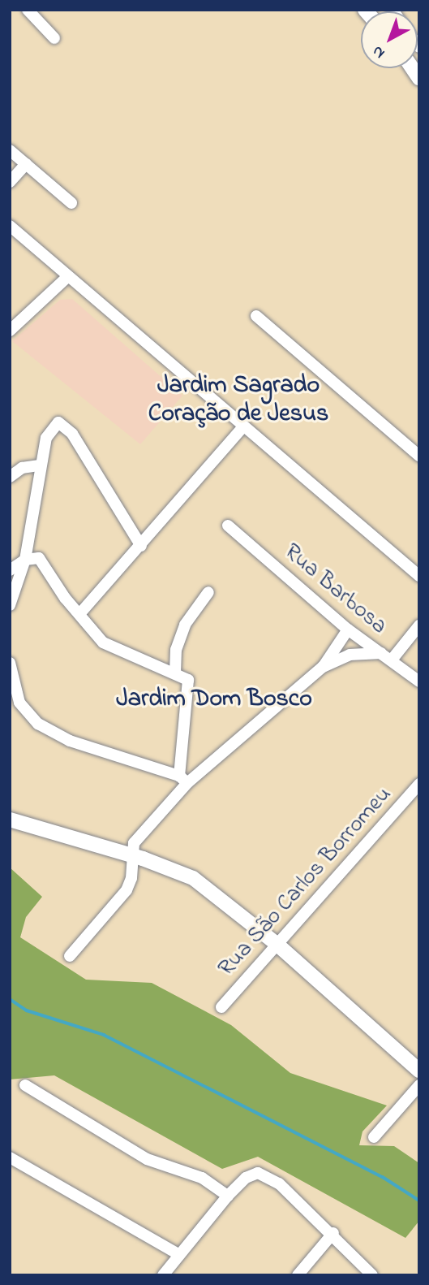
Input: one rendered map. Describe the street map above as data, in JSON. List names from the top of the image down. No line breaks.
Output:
{"streets":{"street":["Rua Barbosa","Rua São Carlos Borromeu"]},"districts":["Jardim Sagrado Coração de Jesus","Jardim Dom Bosco"],"north":"bottom left"}
